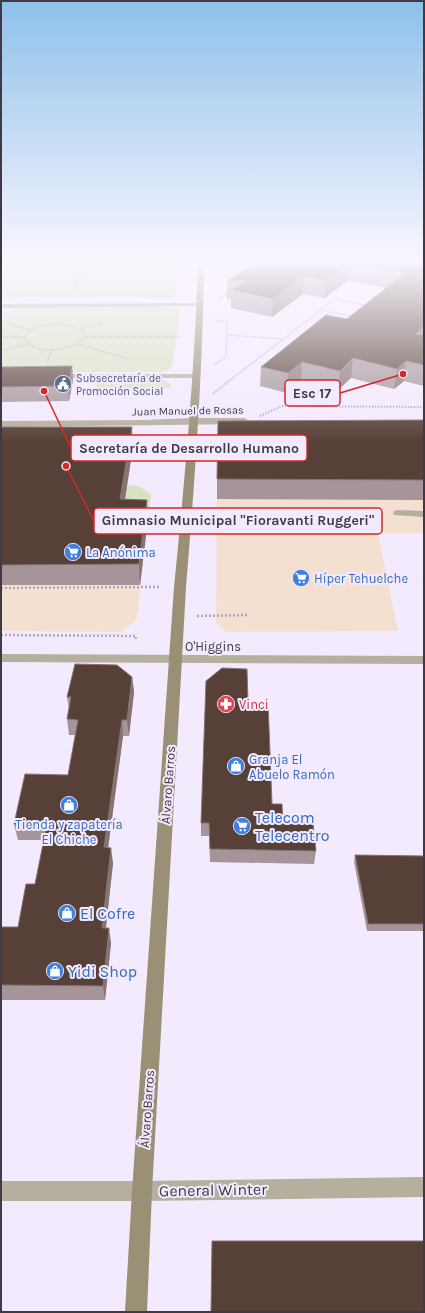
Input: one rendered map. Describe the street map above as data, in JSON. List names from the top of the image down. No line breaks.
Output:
{"streets":{"main road":["Álvaro Barros"],"street":["Juan Manuel de Rosas","O'Higgins","General Winter"]},"crossings":[["Juan Manuel de Rosas","Álvaro Barros"],["O'Higgins","Álvaro Barros"],["Álvaro Barros","General Winter"]],"places":{"other":["Esc 17","Secretaría de Desarrollo Humano","Gimnasio Municipal \"Fioravanti Ruggeri\""],"public building":["Subsecretaría de Promoción Social"],"supermarket":["La Anónima","Híper Tehuelche","Telecom Telecentro"],"pharmacy":["Vinci"],"shop":["Granja El Abuelo Ramón","Tienda y zapatería El Chiche","El Cofre","Yidi Shop"]}}
